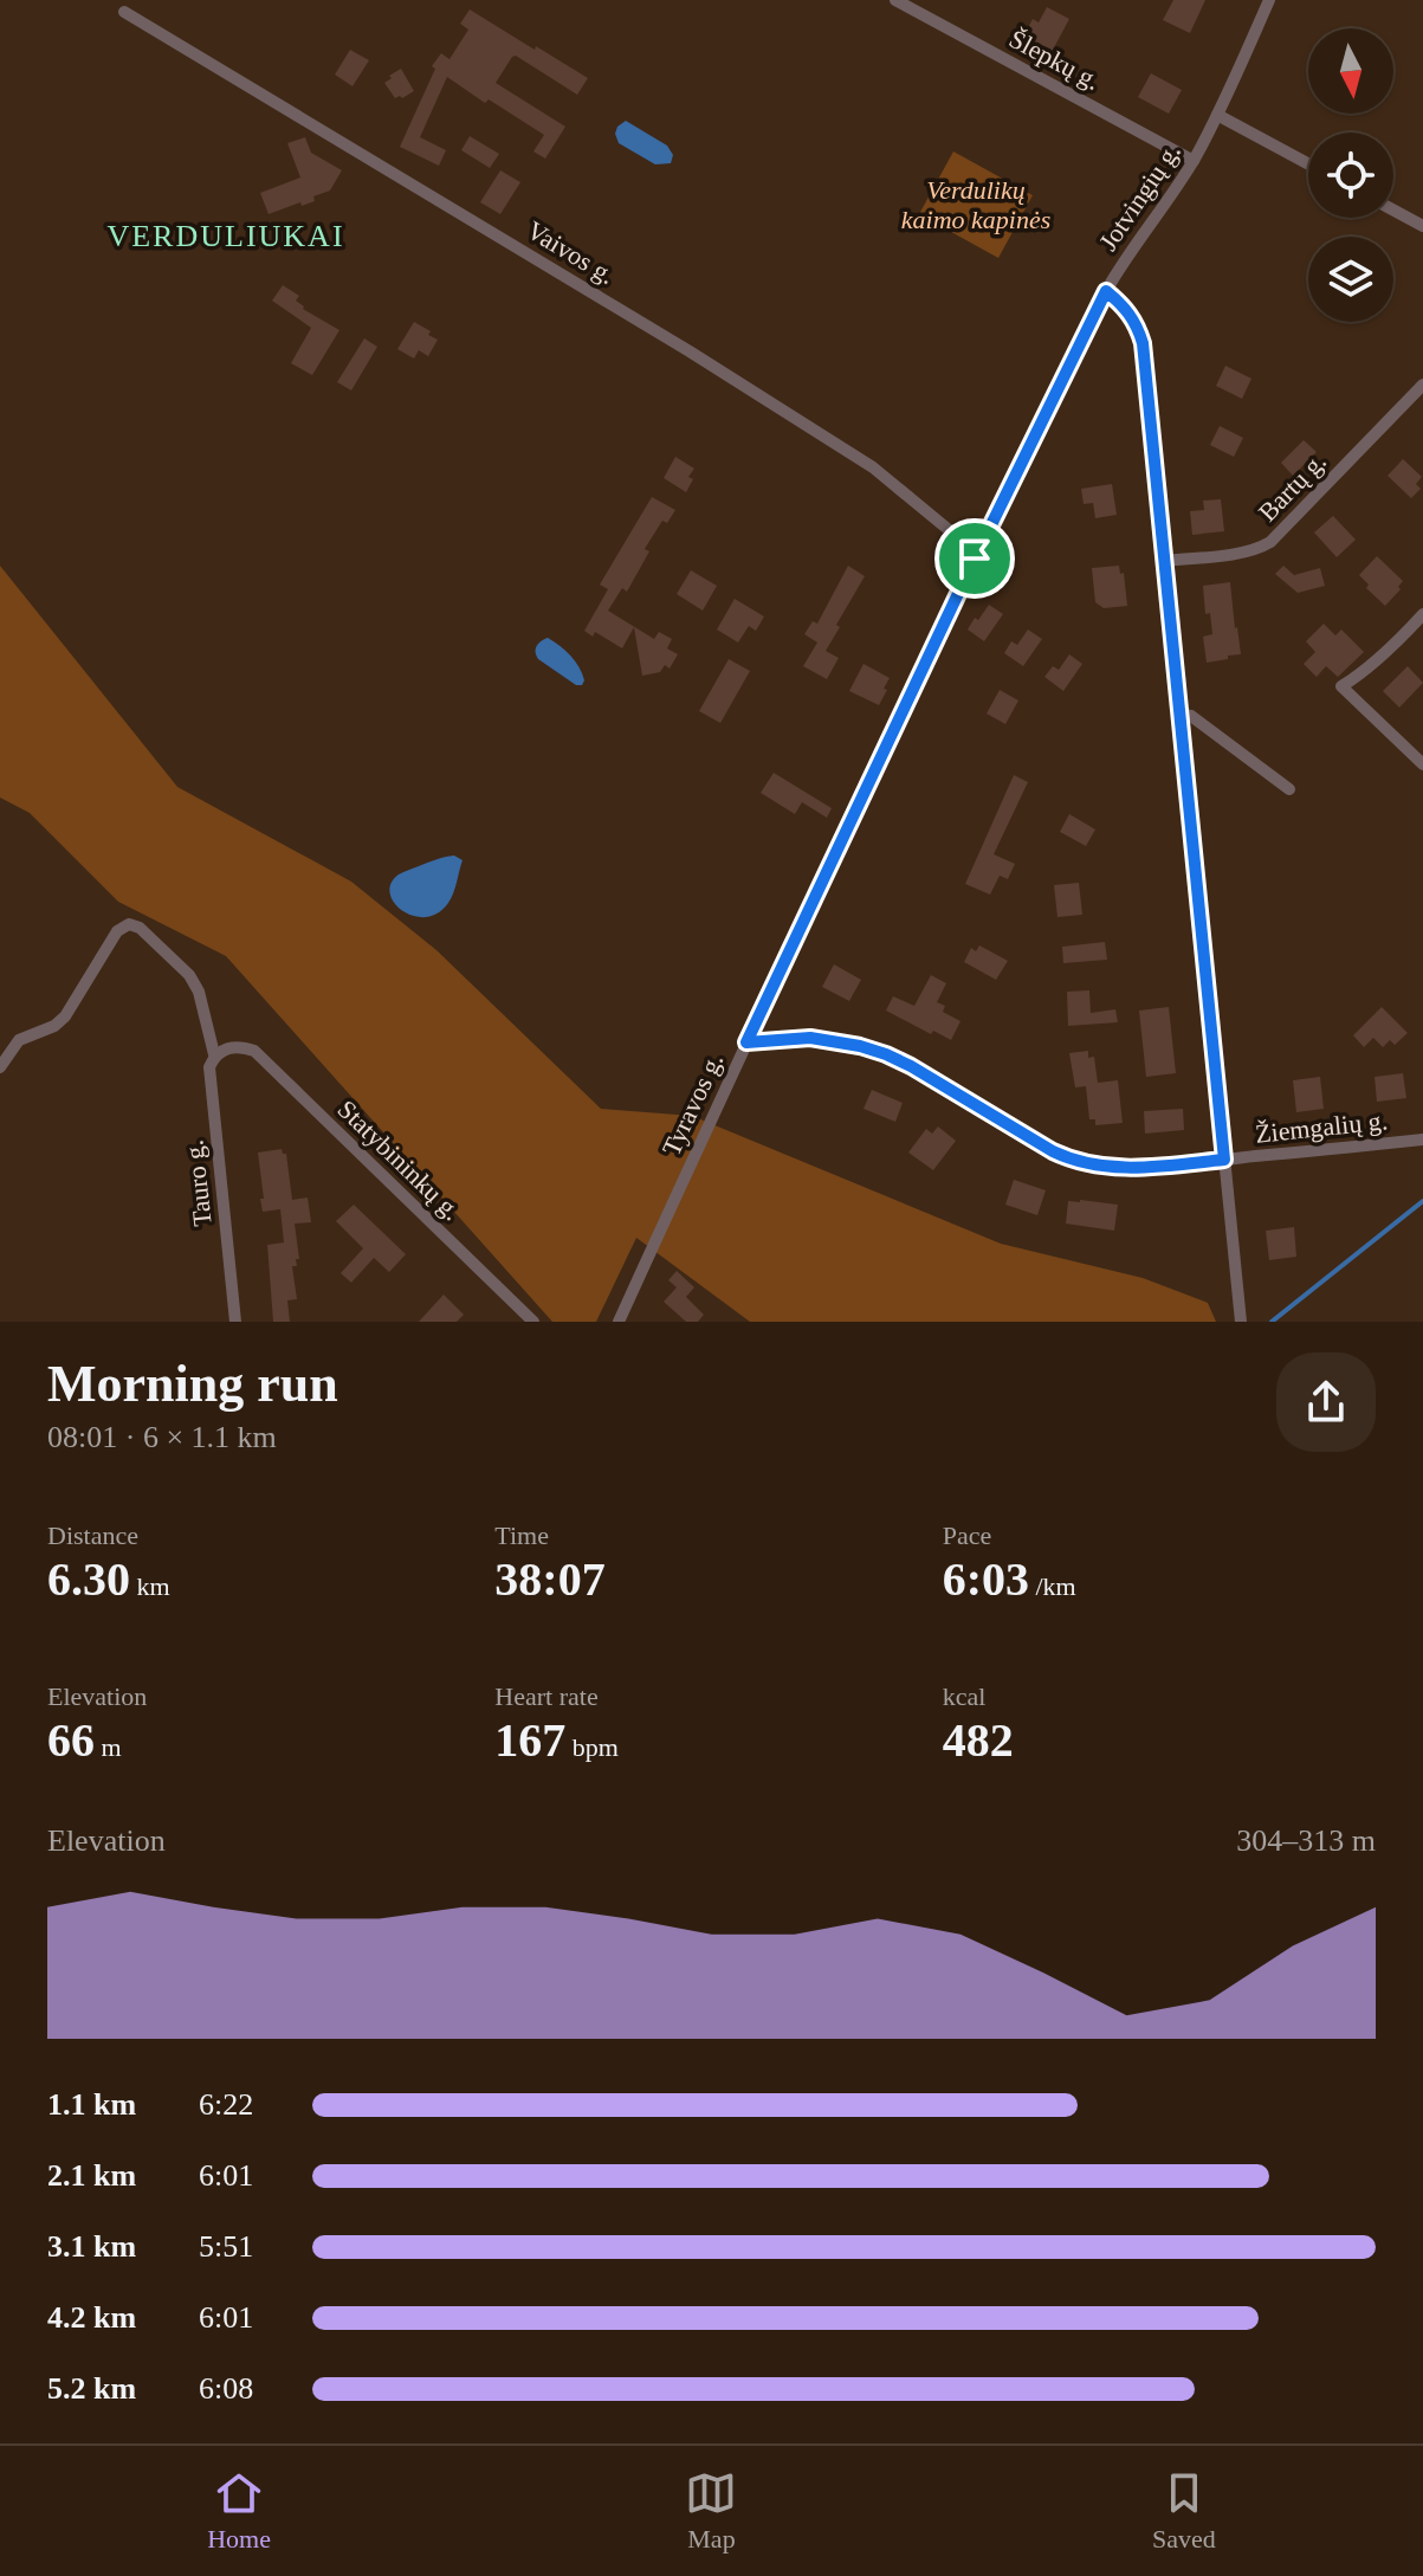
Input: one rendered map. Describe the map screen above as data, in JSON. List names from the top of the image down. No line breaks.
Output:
{"streets":{"street":["Šlepkų g.","Jotvingių g.","Vaivos g.","Bartų g.","Tyravos g.","Žiemgalių g.","Statybininkų g.","Tauro g."]},"crossings":[["Šlepkų g.","Jotvingių g."],["Jotvingių g.","Bartų g."],["Jotvingių g.","Tyravos g."],["Jotvingių g.","Žiemgalių g."],["Vaivos g.","Tyravos g."],["Tyravos g.","Žiemgalių g."],["Statybininkų g.","Tauro g."]],"districts":["VERDULIUKAI"],"parks":["Verdulikų kaimo kapinės"],"north":"bottom","page":{"heading":["Morning run","08:01 · 6 × 1.1 km"],"stats":[["Distance","6.30 km"],["Time","38:07"],["Pace","6:03 /km"],["Elevation","66 m"],["Heart rate","167 bpm"],["kcal","482"]],"chart":["Elevation","304–313 m"],"list":[{"name":"1.1 km","note":"6:22"},{"name":"2.1 km","note":"6:01"},{"name":"3.1 km","note":"5:51"},{"name":"4.2 km","note":"6:01"},{"name":"5.2 km","note":"6:08"}],"tabs":["Home","Map","Saved"]}}
